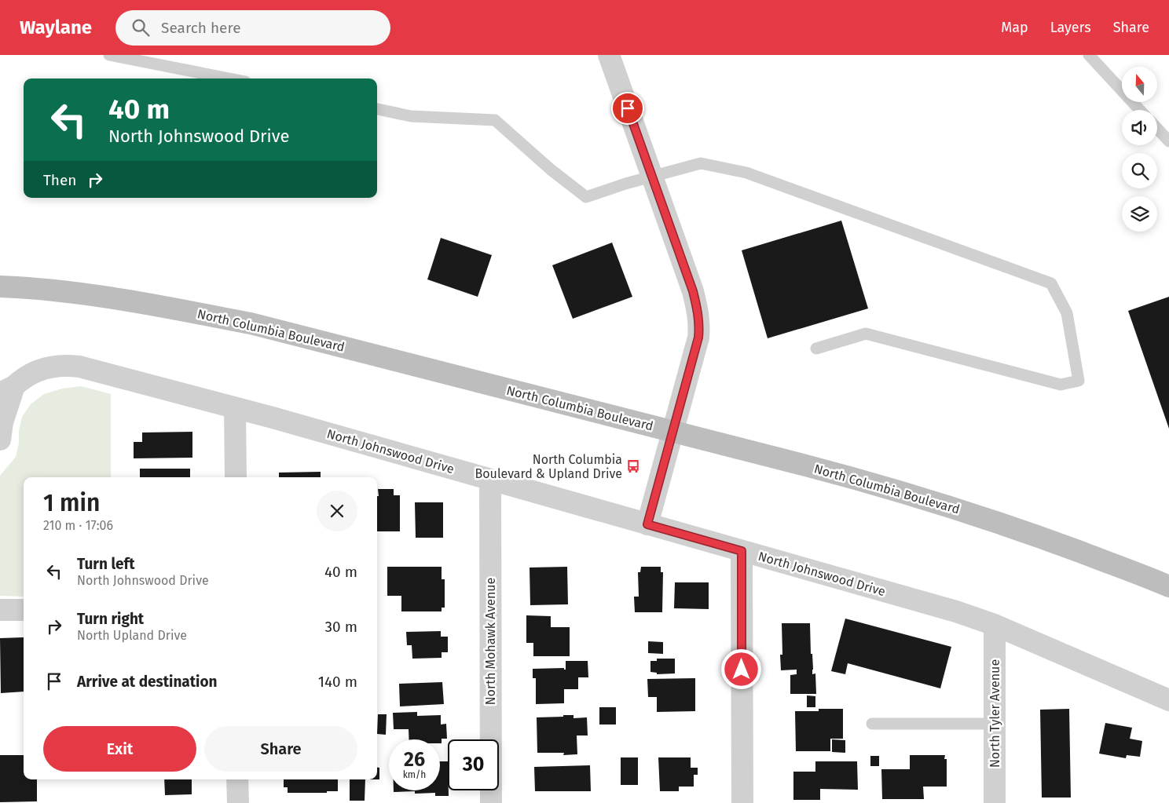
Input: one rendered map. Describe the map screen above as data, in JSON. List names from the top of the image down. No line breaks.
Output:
{"streets":{"main road":["North Columbia Boulevard"],"street":["North Johnswood Drive","North Mohawk Avenue","North Tyler Avenue"]},"crossings":[["North Johnswood Drive","North Mohawk Avenue"],["North Johnswood Drive","North Tyler Avenue"]],"places":{"bus stop":["North Columbia Boulevard & Upland Drive"]},"north":"top","page":{"header":"Waylane","search":"Search here","nav":["Map","Layers","Share"],"turn":["40 m","North Johnswood Drive"],"then":"Then","heading":["1 min","210 m · 17:06"],"list":[{"name":"Turn left","note":"North Johnswood Drive","value":"40 m"},{"name":"Turn right","note":"North Upland Drive","value":"30 m"},{"name":"Arrive at destination","value":"140 m"}],"buttons":["Exit","Share"],"speed":"26 km/h","limit":"30"}}
